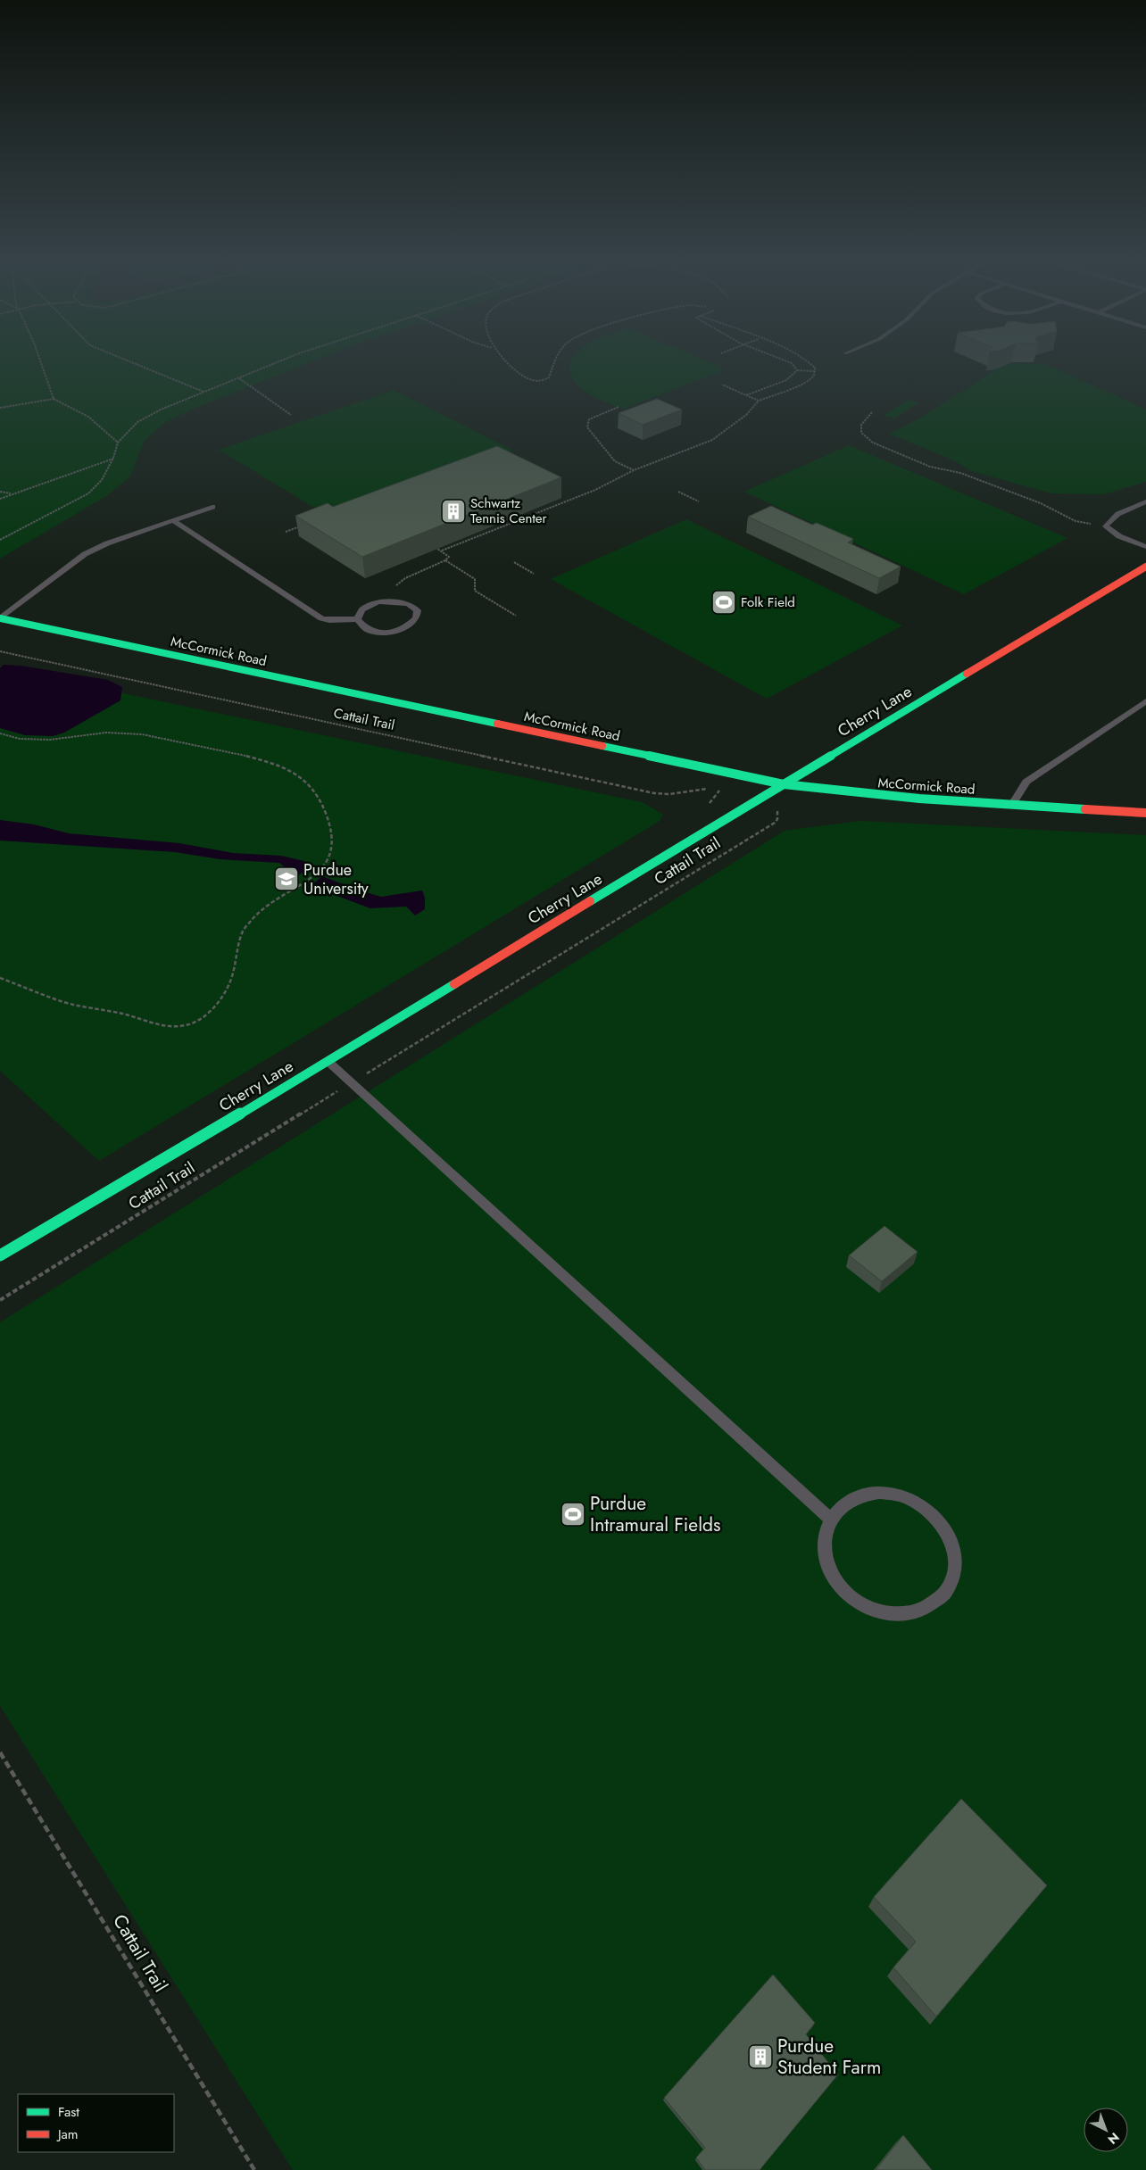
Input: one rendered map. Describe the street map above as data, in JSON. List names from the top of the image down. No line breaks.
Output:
{"streets":{"street":["McCormick Road","Cherry Lane"],"path":["Cattail Trail"]},"crossings":[["McCormick Road","Cherry Lane"]],"places":{"building":["Schwartz Tennis Center","Purdue Student Farm"],"sports":["Folk Field","Purdue Intramural Fields"],"school or university":["Purdue University"]},"legend":["Fast","Jam"],"north":"bottom right"}
